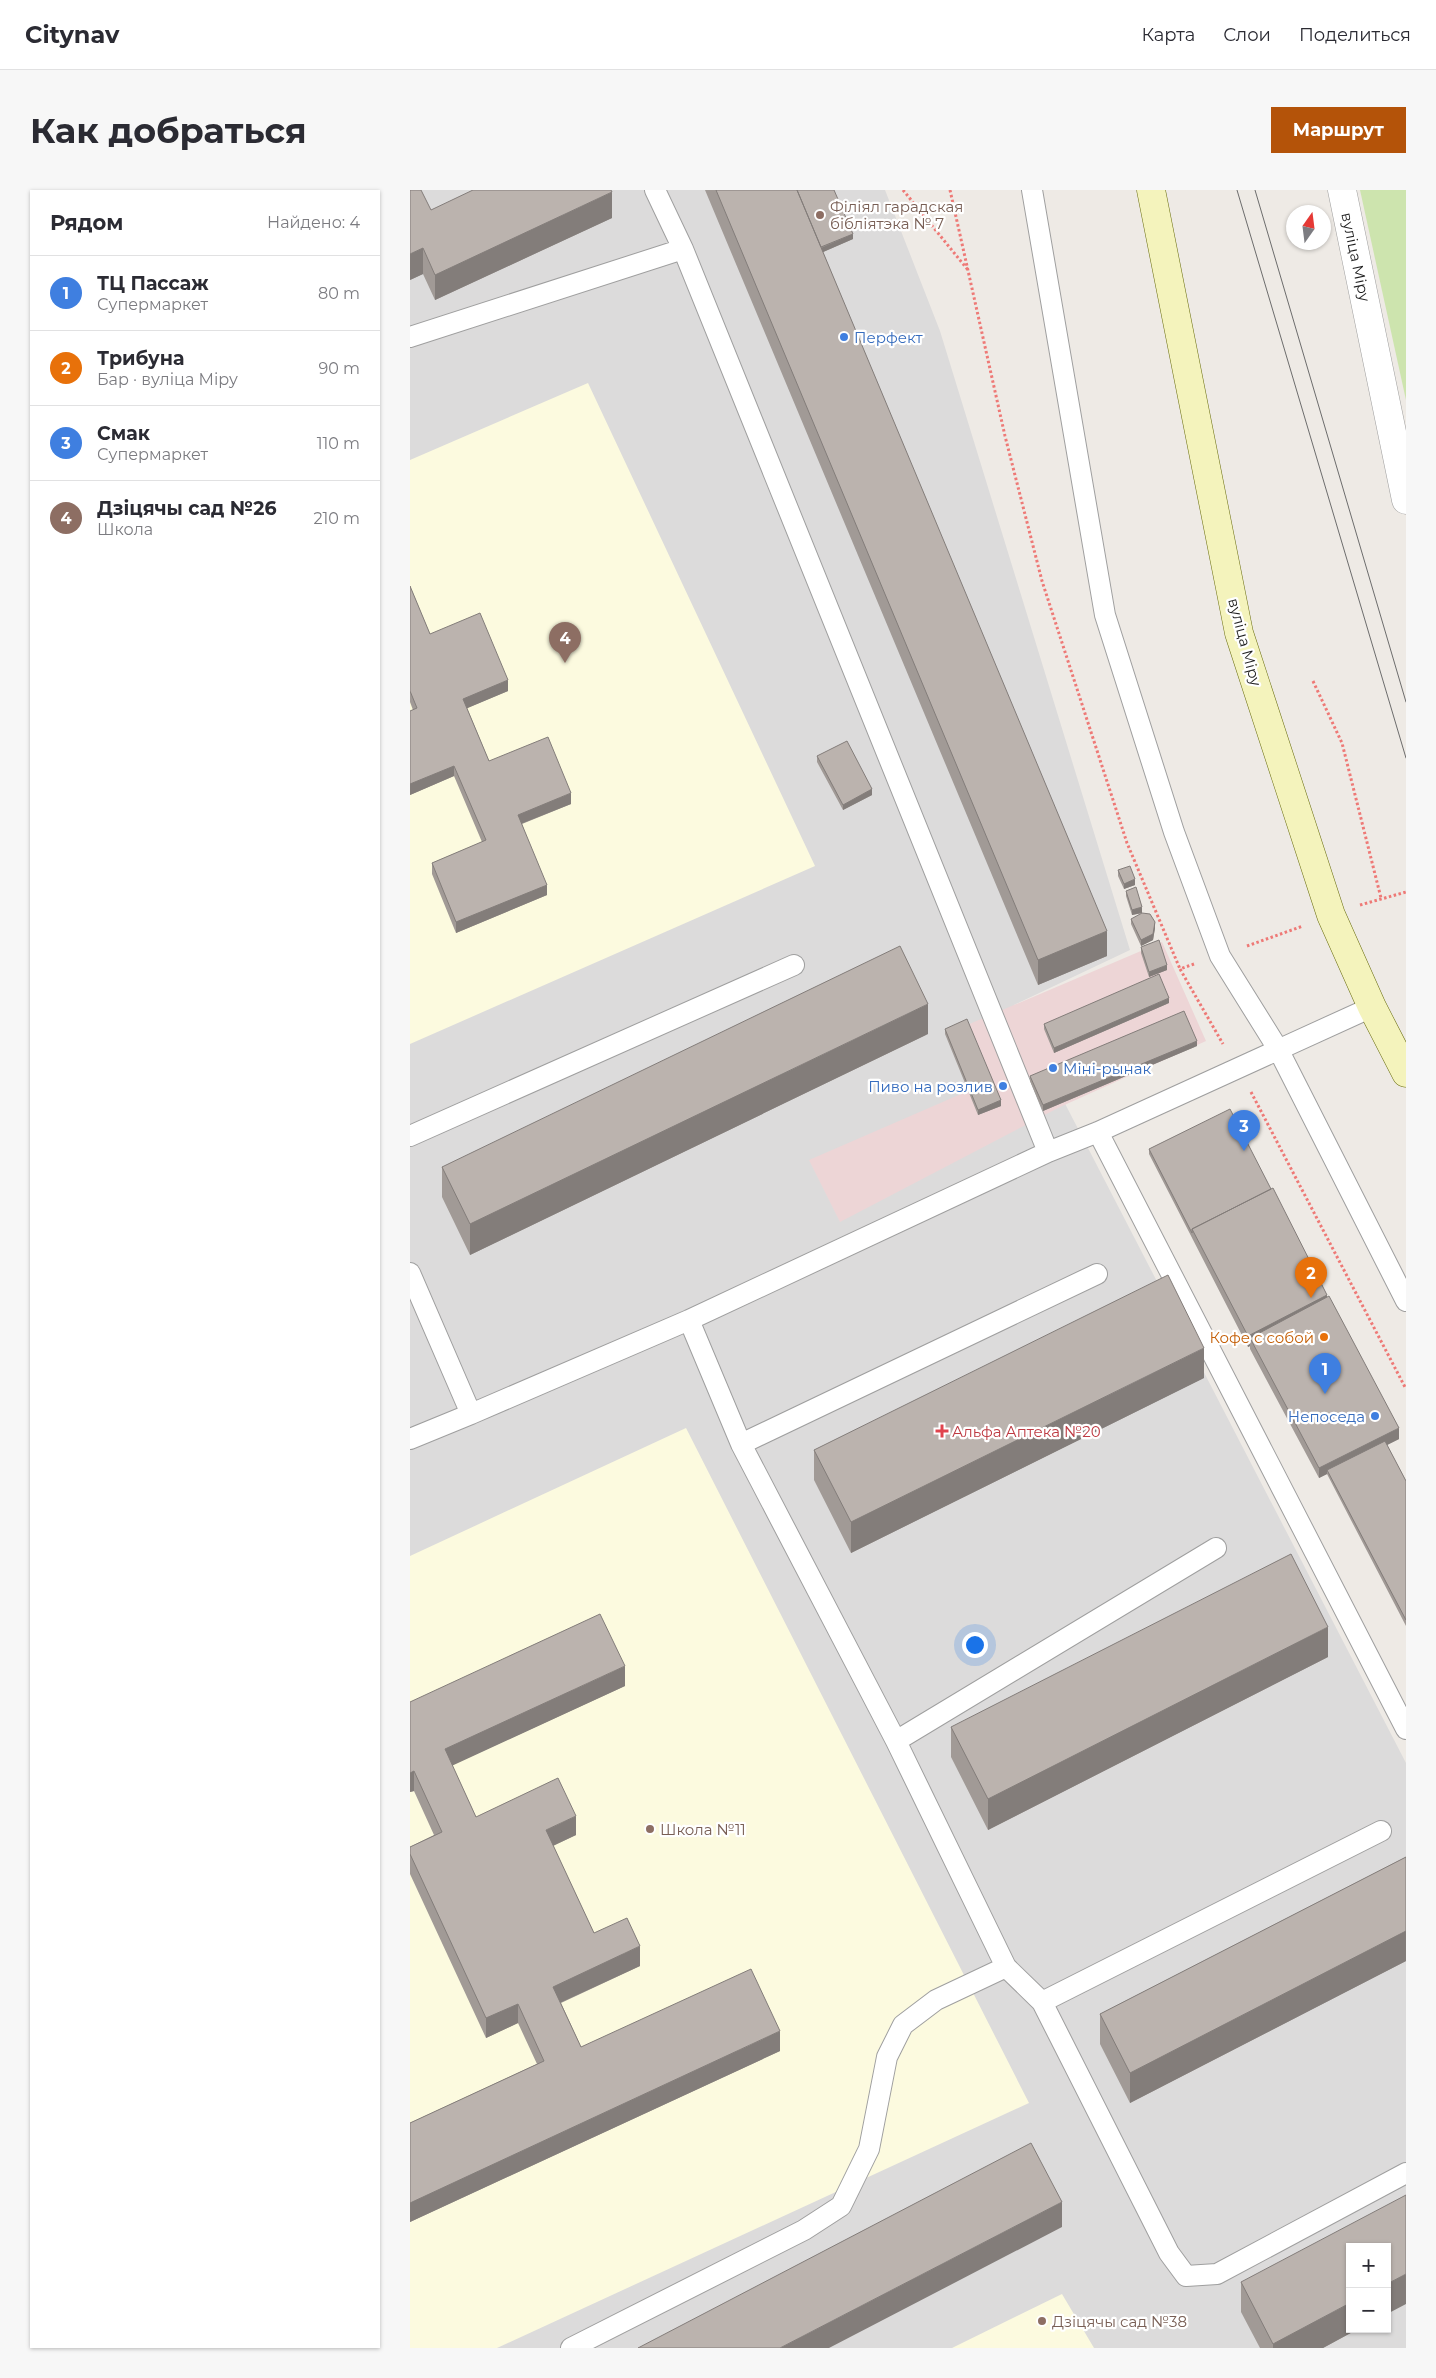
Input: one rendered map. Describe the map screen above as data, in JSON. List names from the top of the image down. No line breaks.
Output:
{"streets":{"main road":["вуліца Міру"]},"places":{"other":["Філіял гарадская бібліятэка № 7","Перфект","Міні-рынак","Пиво на розлив","Кофе с собой","Непоседа","Школа №11","Дзіцячы сад №38"],"health":["Альфа Аптека №20"]},"north":"top","page":{"header":"Citynav","nav":["Карта","Слои","Поделиться"],"buttons":"Маршрут","title":"Как добраться","heading":["Рядом","Найдено: 4"],"list":[{"mark":"1","name":"ТЦ Пассаж","note":"Супермаркет","value":"80 m"},{"mark":"2","name":"Трибуна","note":"Бар · вуліца Міру","value":"90 m"},{"mark":"3","name":"Смак","note":"Супермаркет","value":"110 m"},{"mark":"4","name":"Дзіцячы сад №26","note":"Школа","value":"210 m"}],"pins":["4","3","2","1"],"map_buttons":["+","−"]}}
